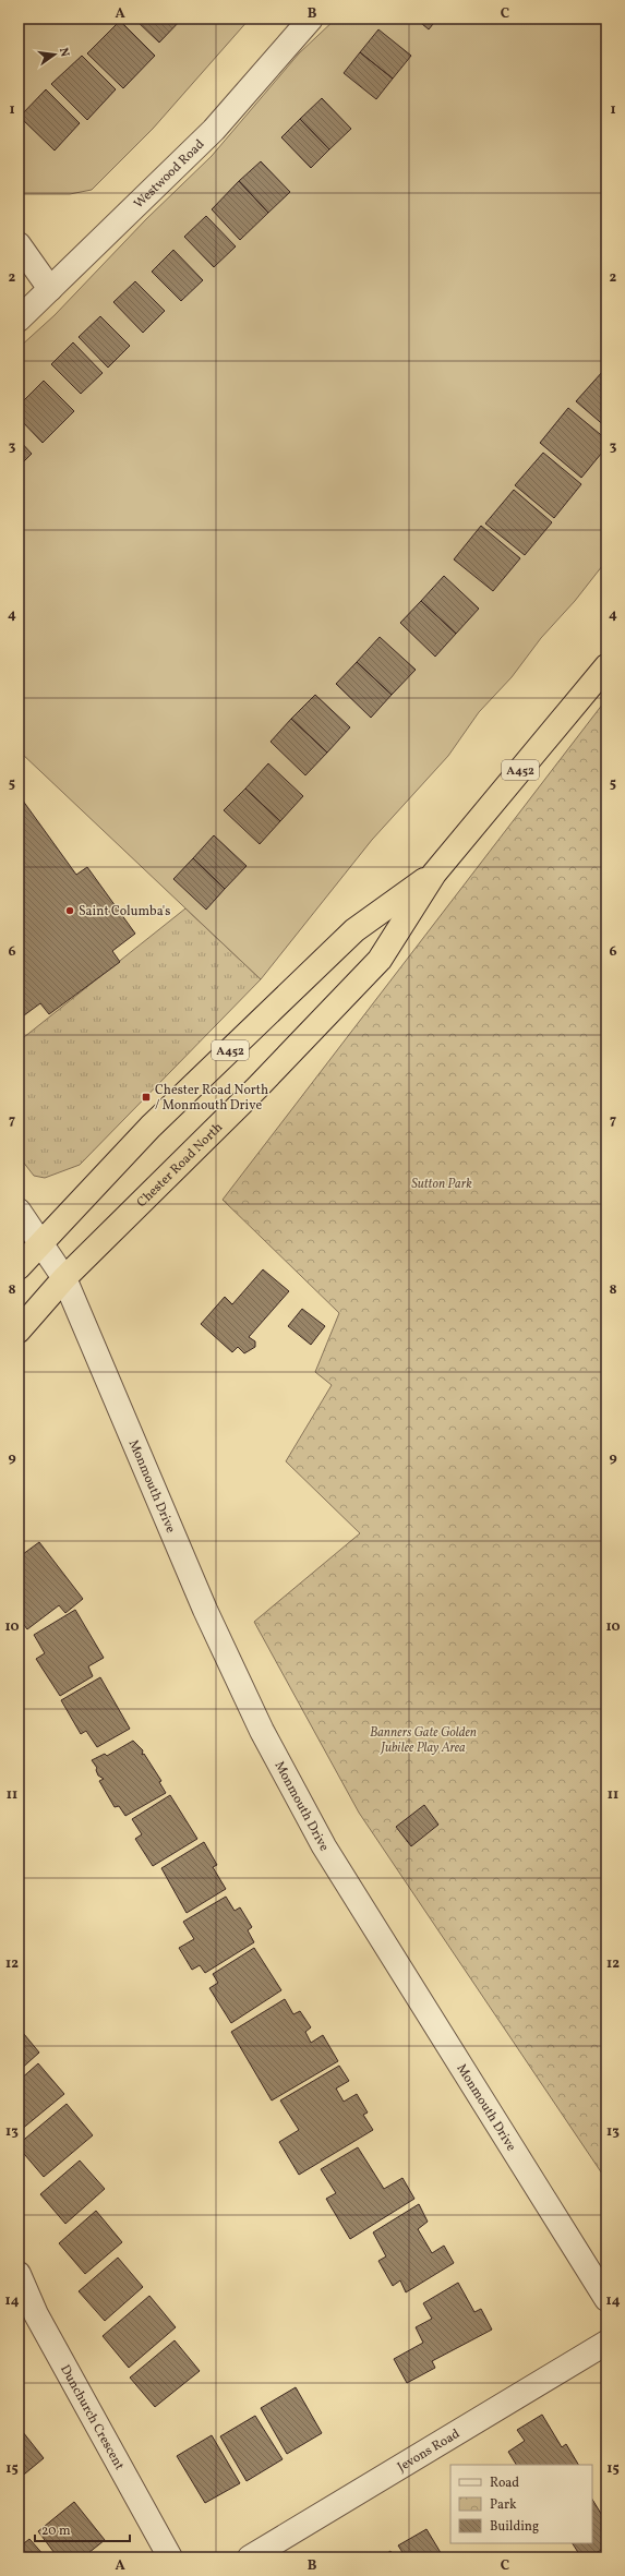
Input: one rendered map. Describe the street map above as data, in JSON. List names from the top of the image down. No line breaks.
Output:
{"streets":{"highway":["A452","Chester Road North"],"street":["Westwood Road","Monmouth Drive","Dunchurch Crescent","Jevons Road"]},"crossings":[["Chester Road North","Monmouth Drive"]],"parks":["Sutton Park","Banners Gate Golden Jubilee Play Area"],"places":{"other":["Saint Columba's"],"transit":["Chester Road North / Monmouth Drive"]},"legend":["Road","Park","Building"],"scale_bar":"20 m","north":"right","grid":{"columns":["A","B","C"],"rows":["1","2","3","4","5","6","7","8","9","10","11","12","13","14","15"]}}
